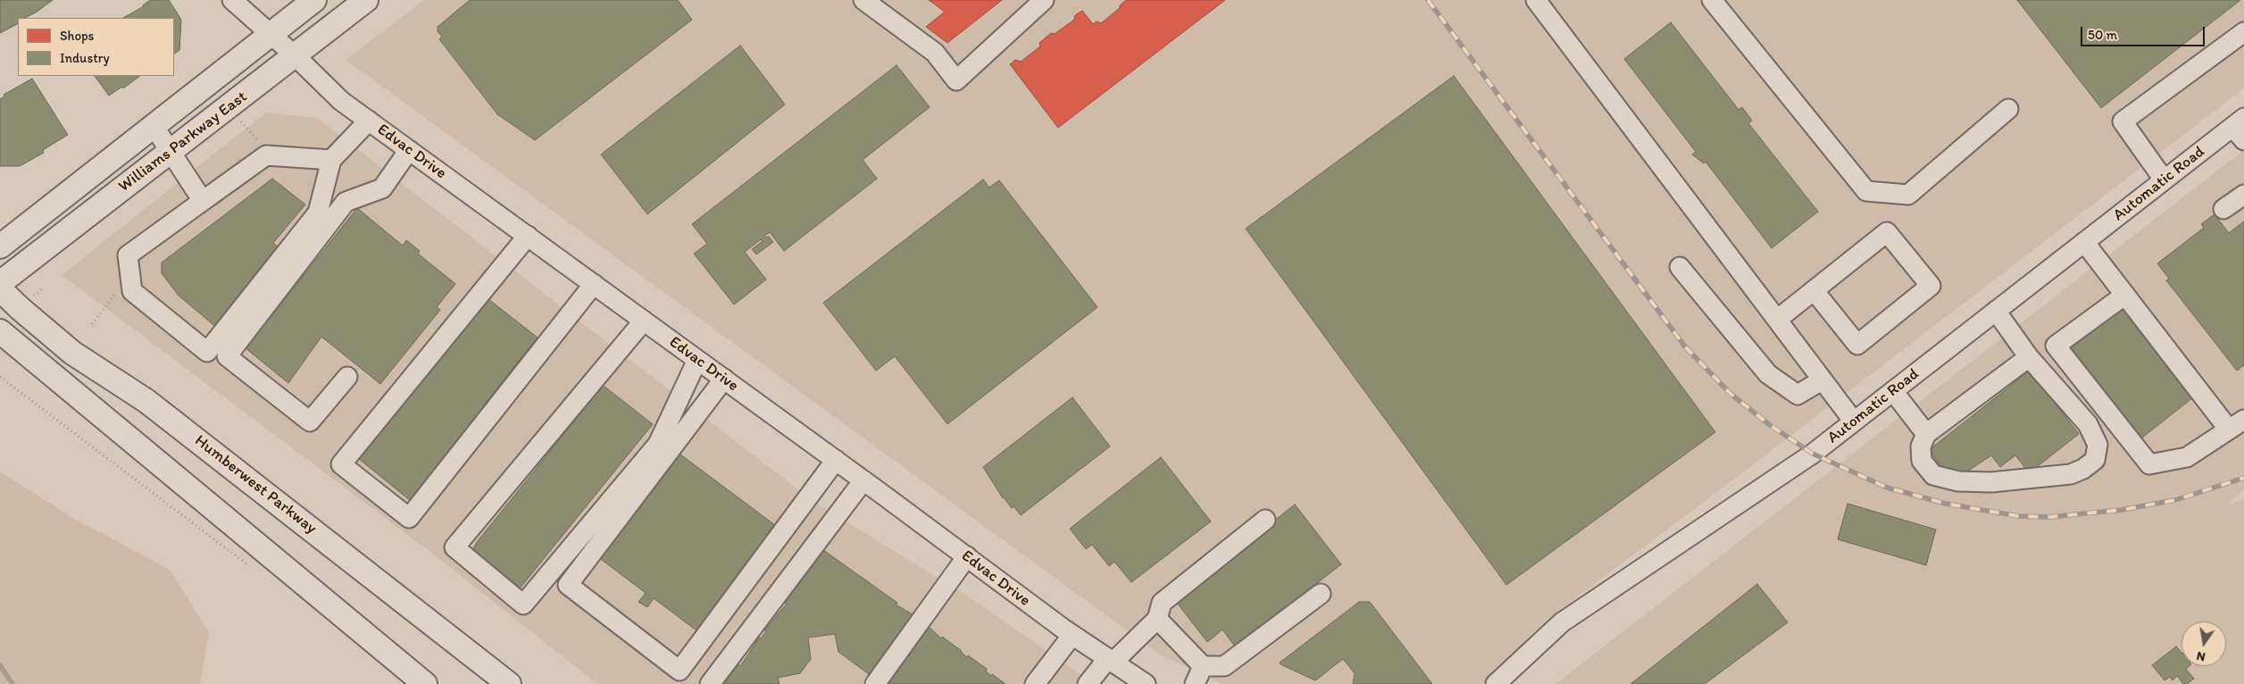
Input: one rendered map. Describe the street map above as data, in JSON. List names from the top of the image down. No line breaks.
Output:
{"streets":{"main road":["Williams Parkway East","Humberwest Parkway"],"street":["Edvac Drive","Automatic Road"]},"crossings":[["Williams Parkway East","Edvac Drive"]],"legend":["Shops","Industry"],"scale_bar":"50 m","north":"bottom"}
